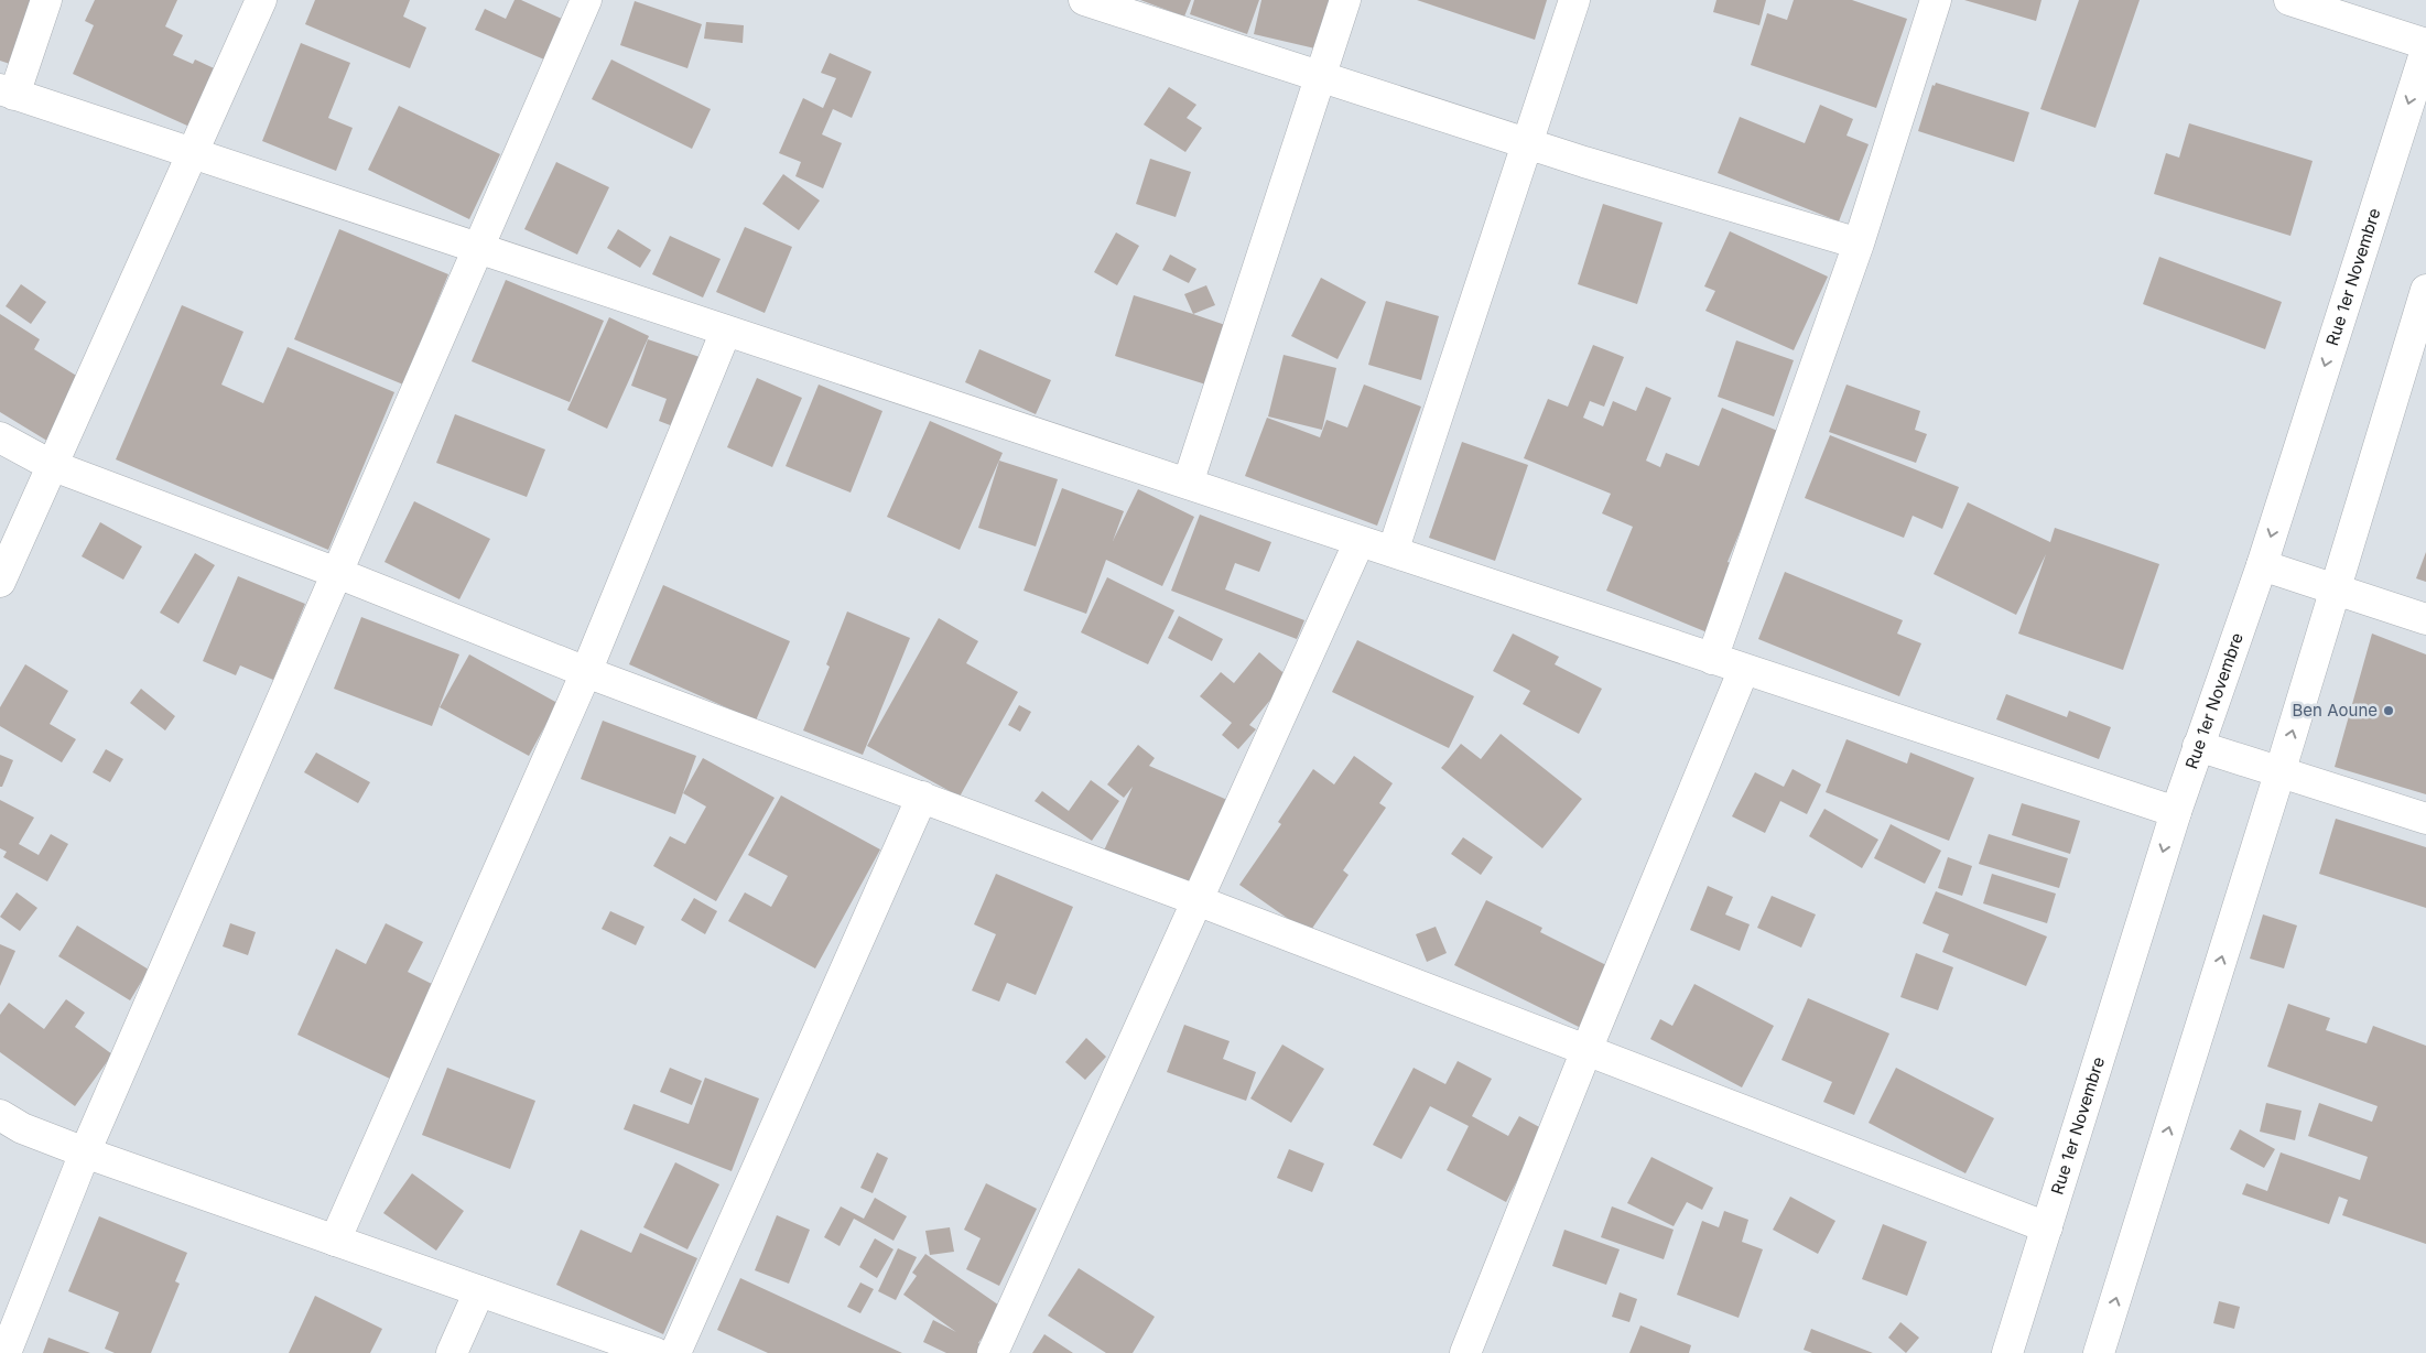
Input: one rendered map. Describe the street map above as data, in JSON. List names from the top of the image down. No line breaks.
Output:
{"streets":{"street":["Rue 1er Novembre"]},"places":["Ben Aoune"]}
